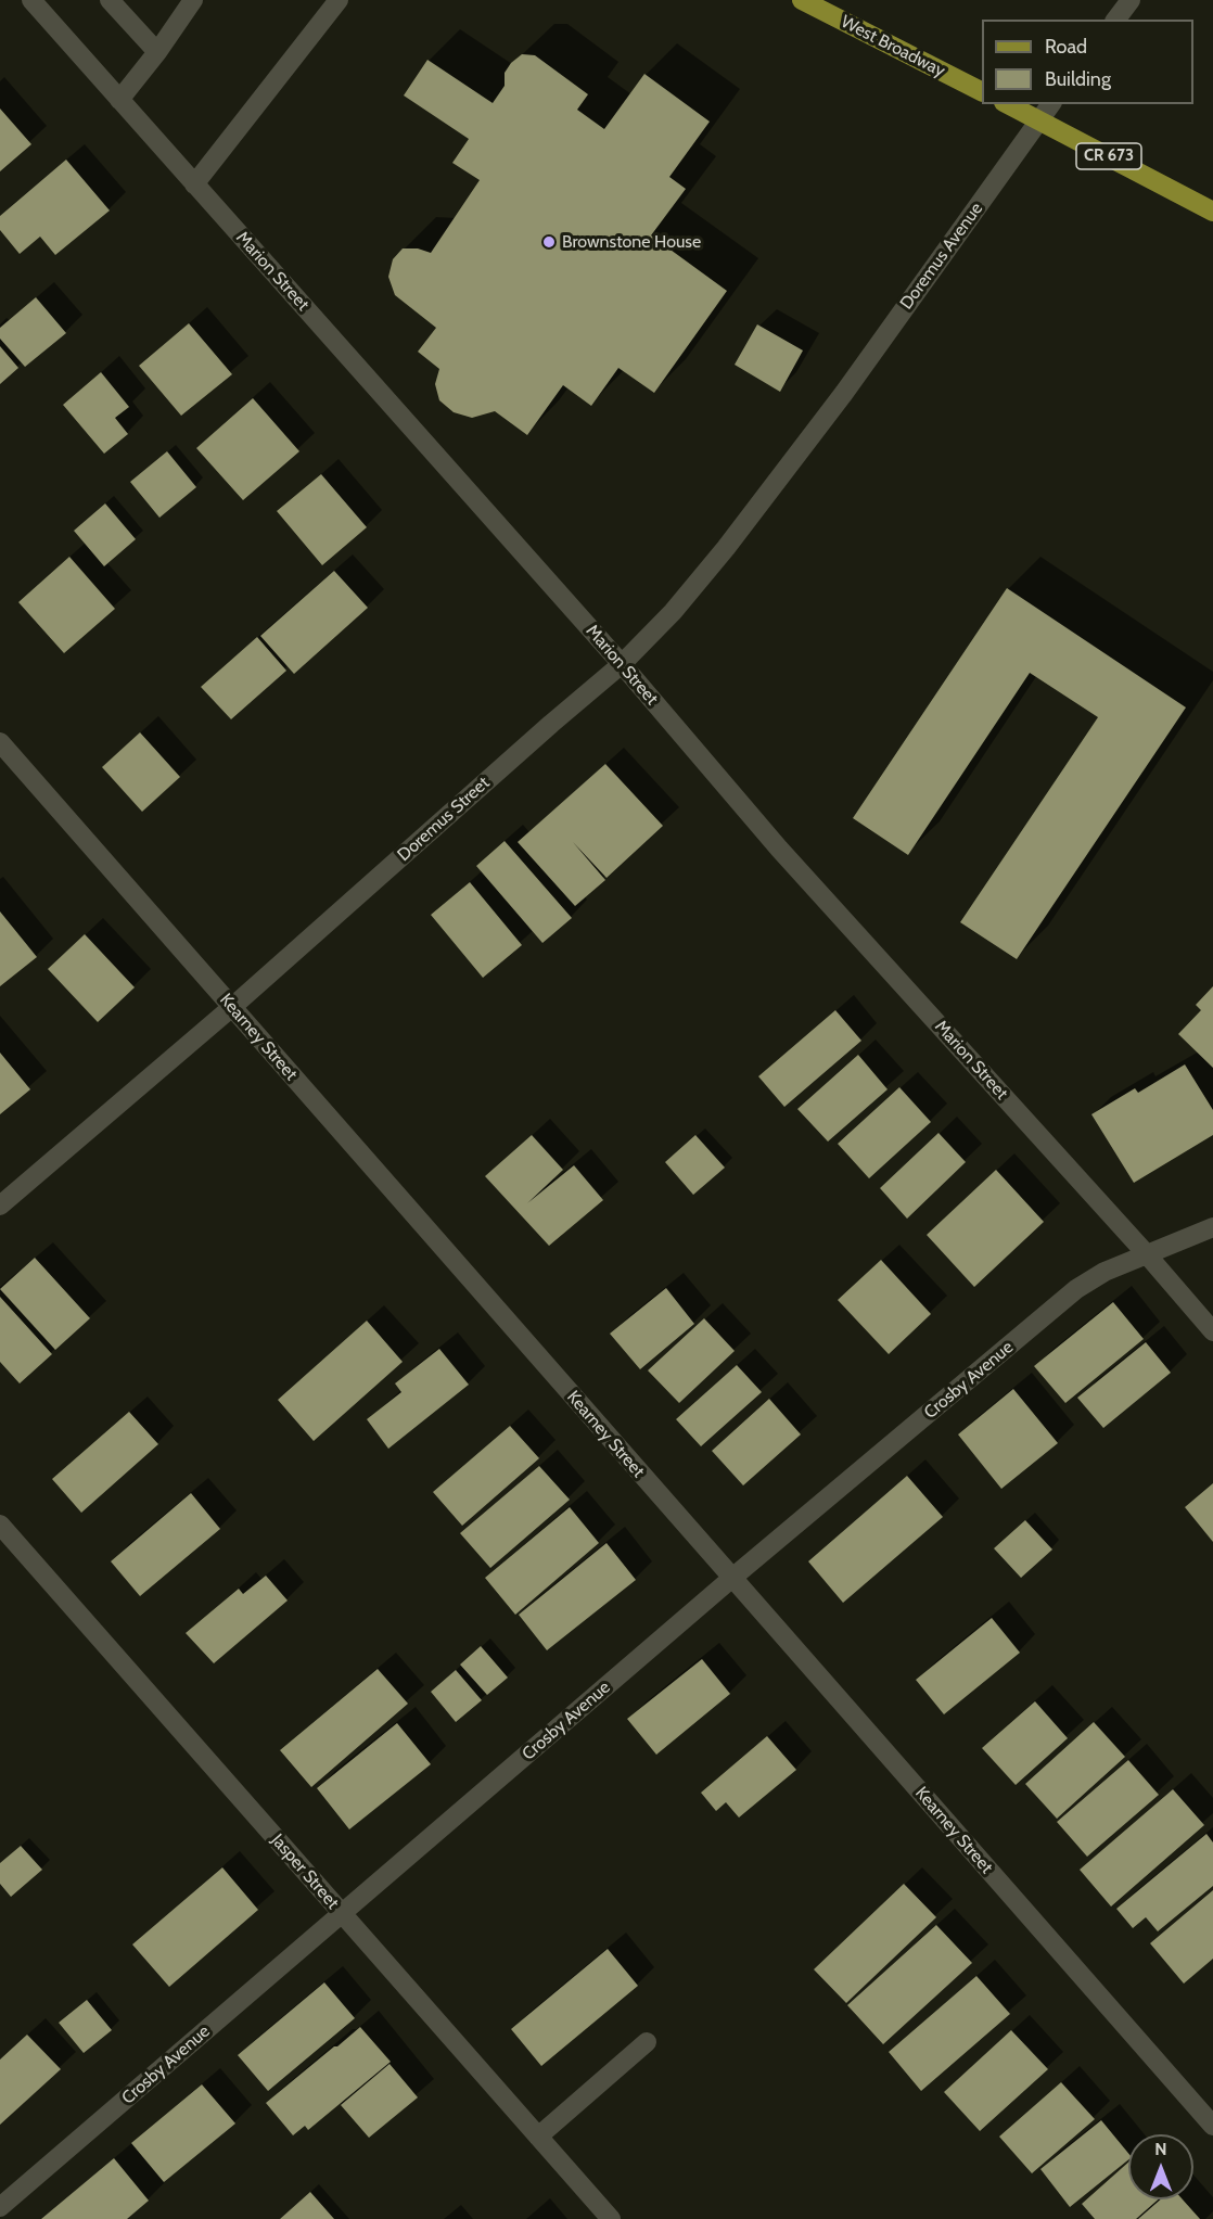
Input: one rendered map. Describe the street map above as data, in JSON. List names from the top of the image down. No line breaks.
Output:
{"streets":{"main road":["West Broadway","CR 673"],"street":["Doremus Avenue","Marion Street","Doremus Street","Kearney Street","Crosby Avenue","Jasper Street"]},"crossings":[["CR 673","Doremus Avenue"],["Doremus Avenue","Doremus Street"],["Marion Street","Doremus Street"],["Marion Street","Crosby Avenue"],["Doremus Street","Kearney Street"],["Kearney Street","Crosby Avenue"],["Crosby Avenue","Jasper Street"]],"places":["Brownstone House"],"legend":["Road","Building"],"north":"top"}
